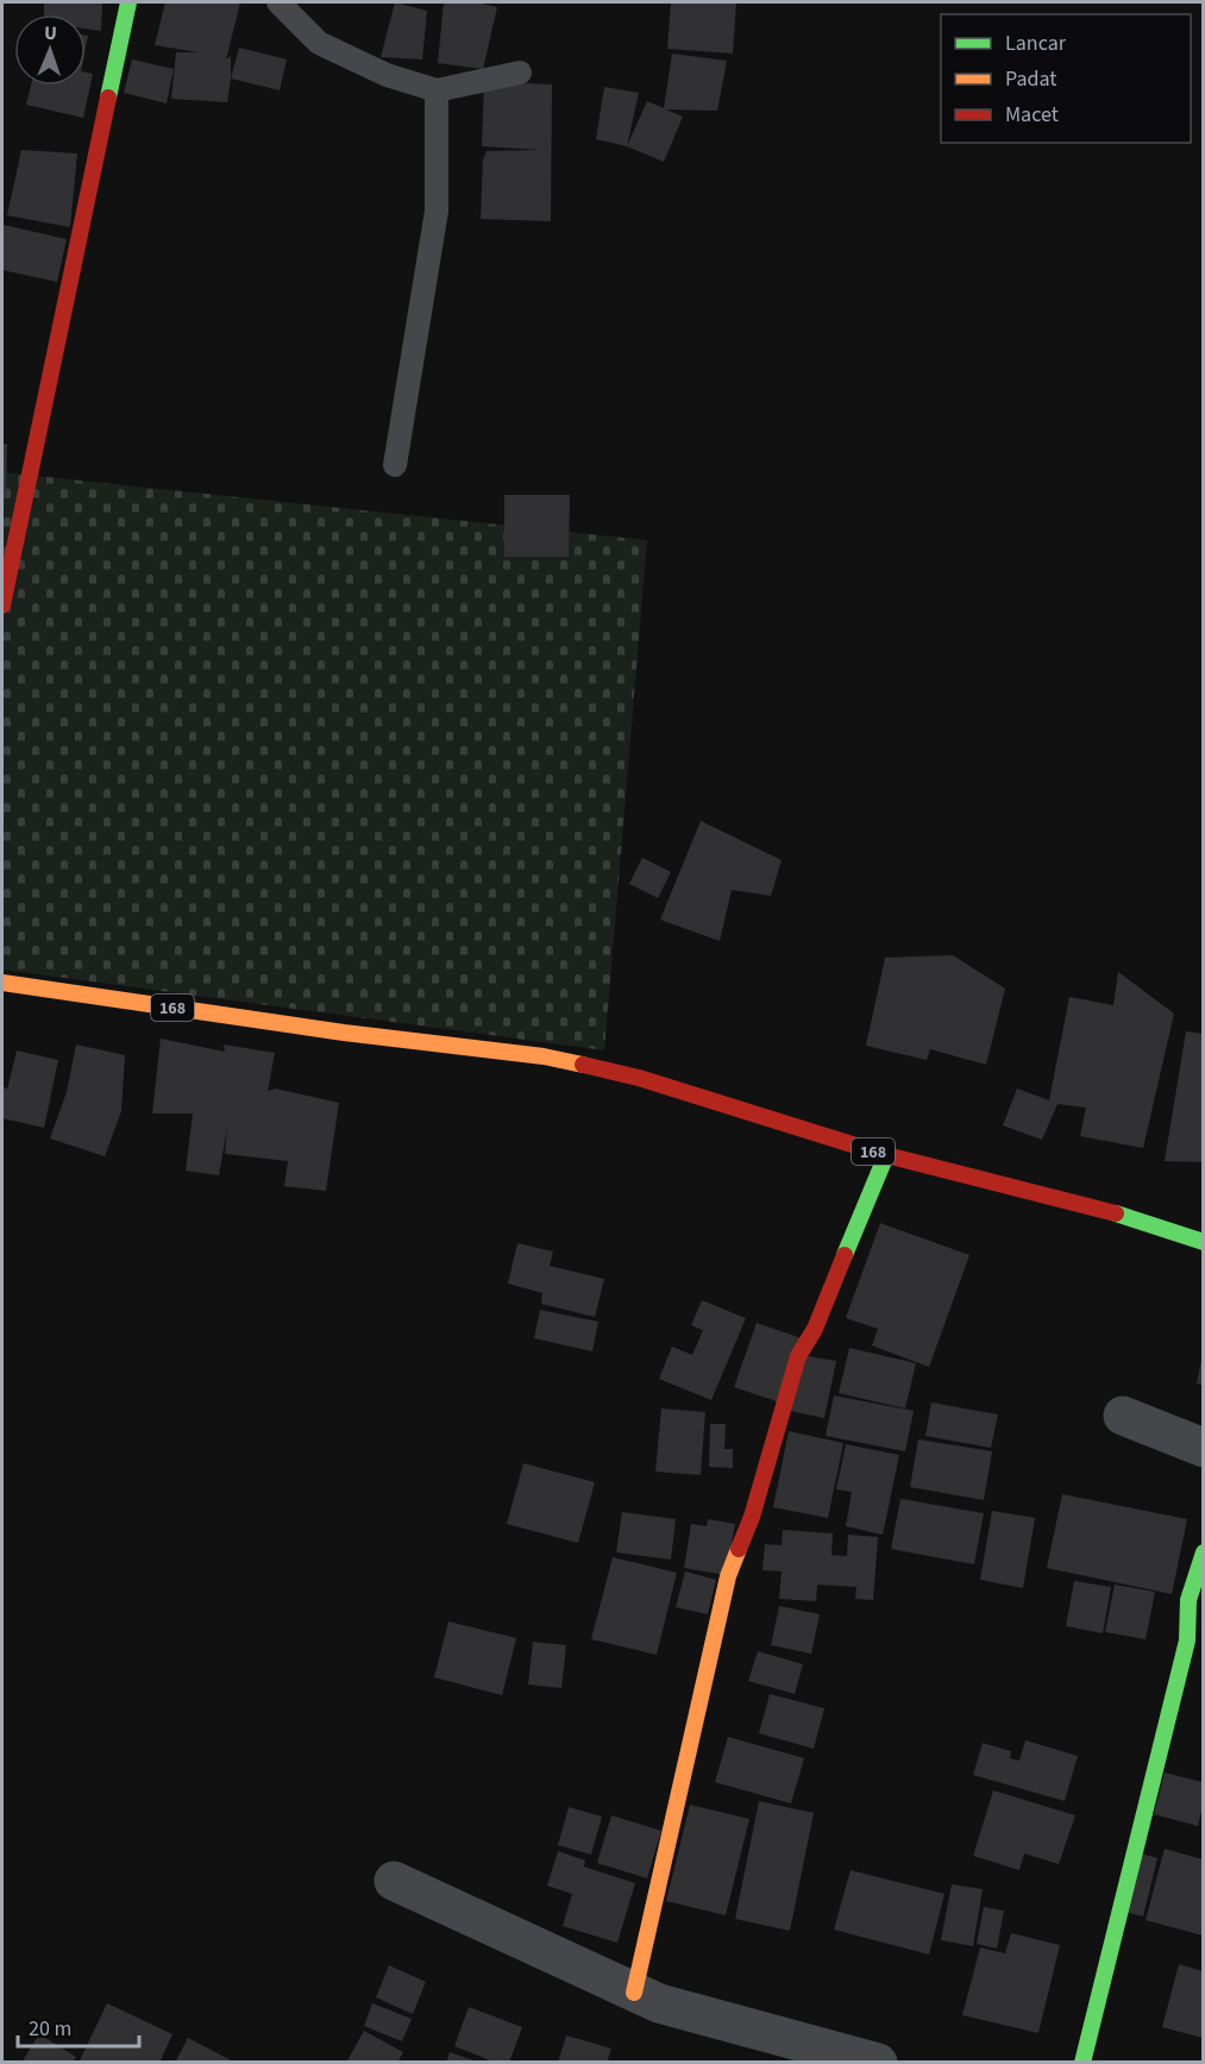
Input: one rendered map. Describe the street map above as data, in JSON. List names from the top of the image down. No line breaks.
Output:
{"streets":{"street":["168"]},"legend":["Lancar","Padat","Macet"],"scale_bar":"20 m","north":"top"}
